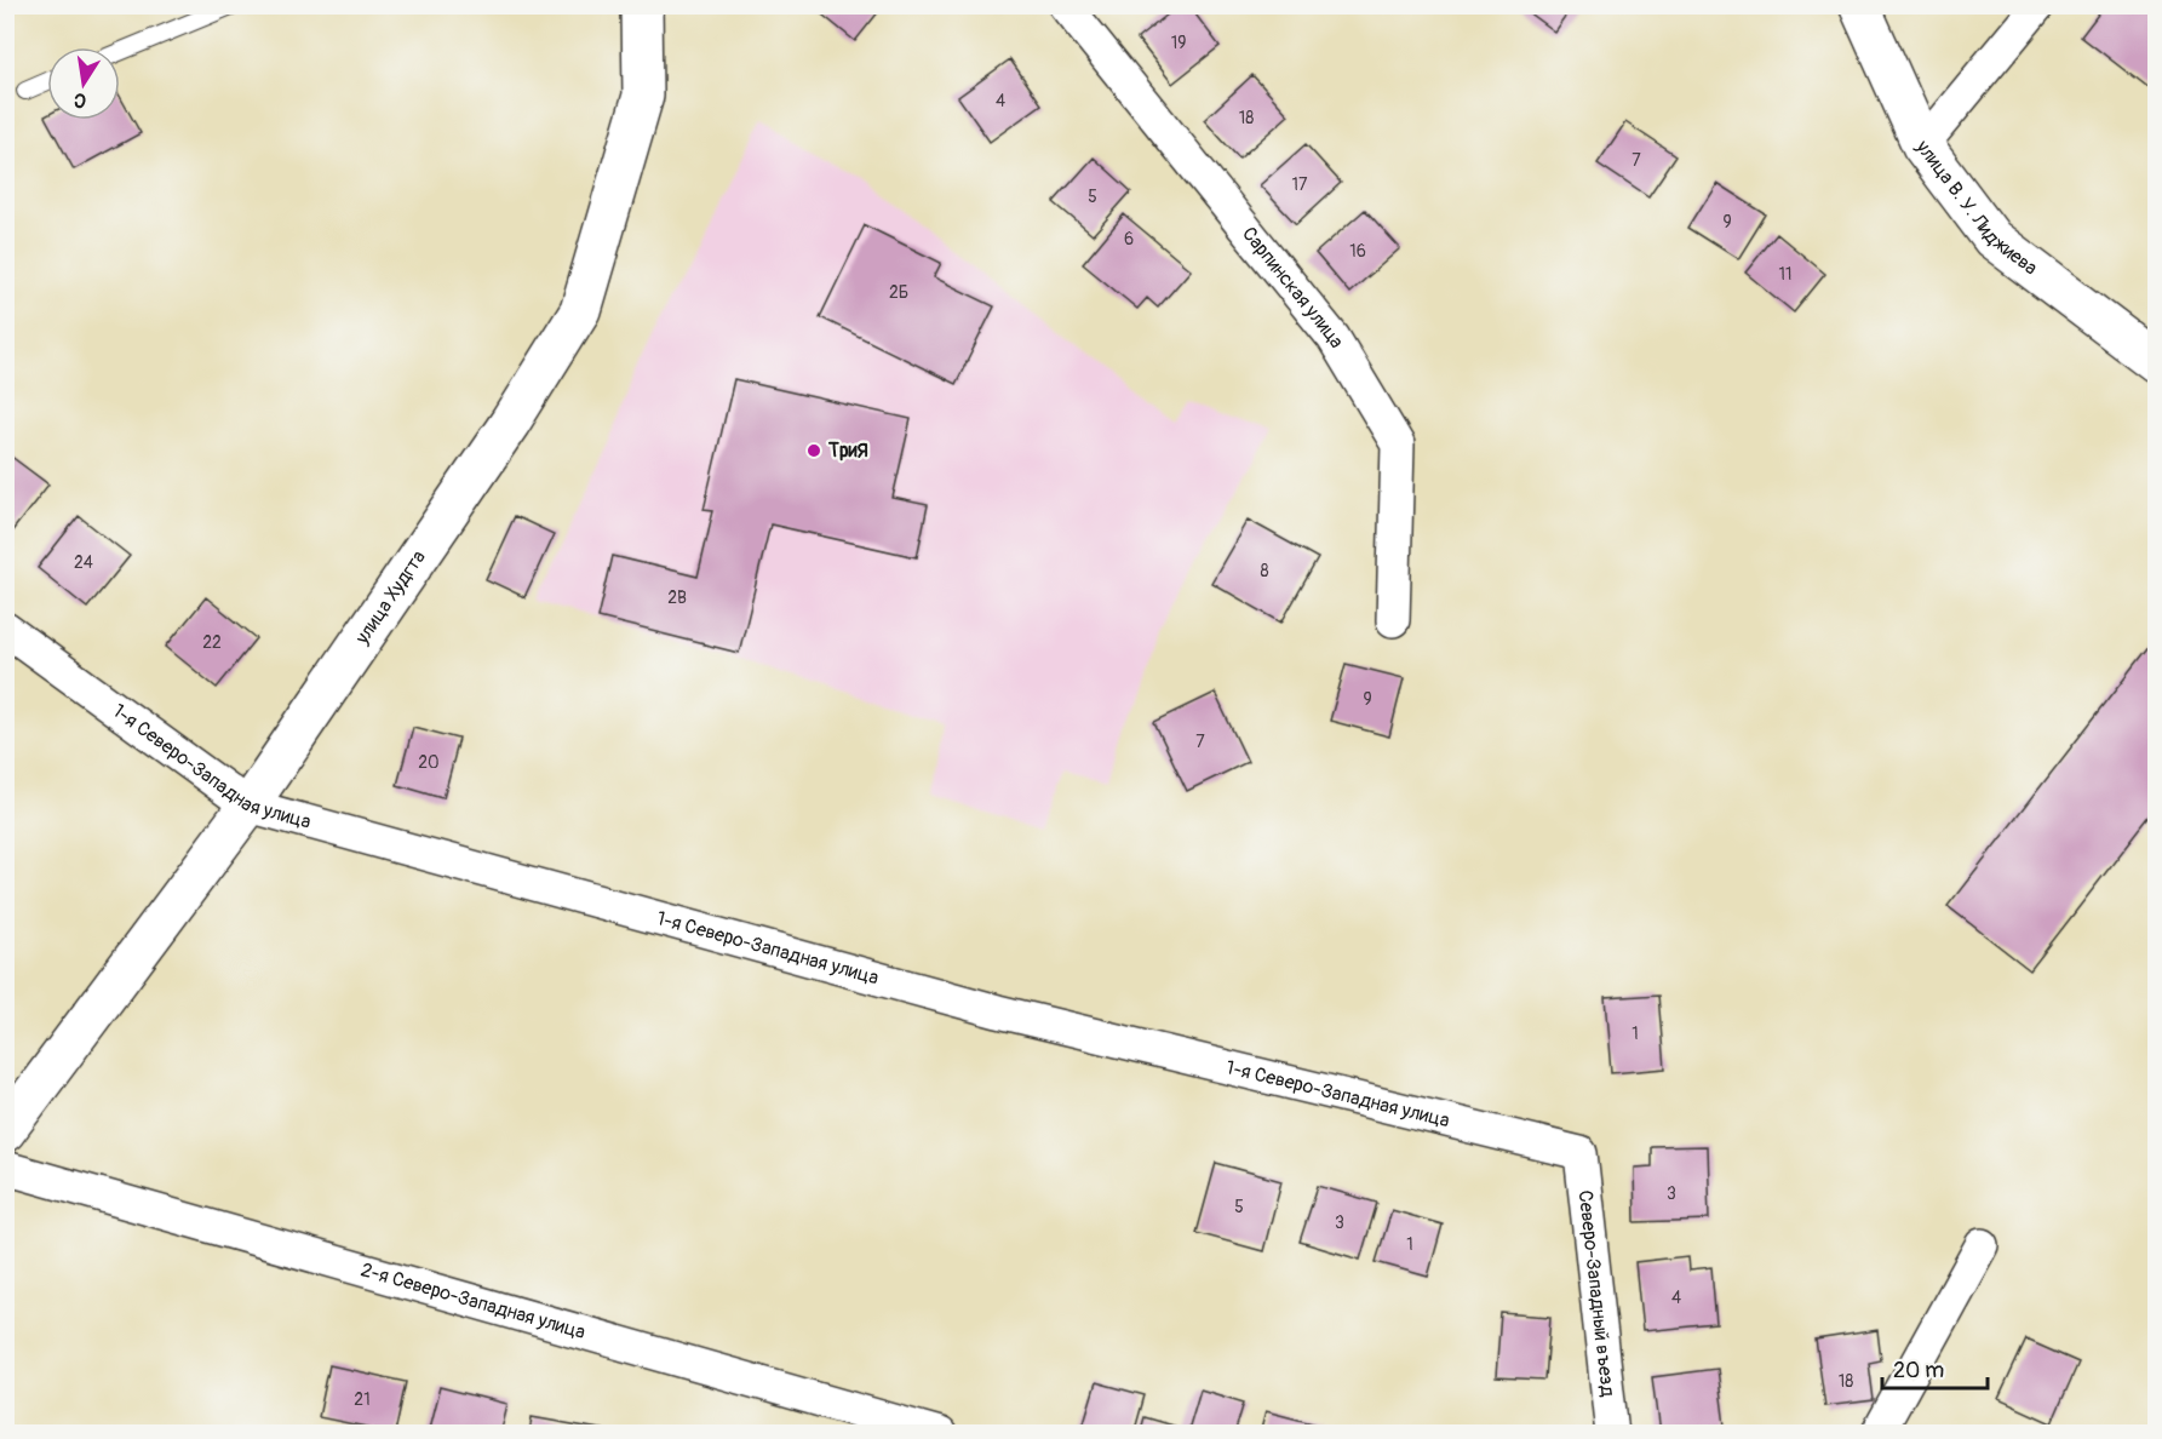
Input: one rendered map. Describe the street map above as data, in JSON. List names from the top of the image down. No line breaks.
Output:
{"streets":{"street":["улица В. У. Лиджиева","Сарпинская улица","улица Худгта","1-я Северо-Западная улица","Северо-Западный въезд","2-я Северо-Западная улица"]},"crossings":[["улица Худгта","1-я Северо-Западная улица"],["1-я Северо-Западная улица","Северо-Западный въезд"]],"places":["ТриЯ"],"house_numbers":["19","4","18","7","17","5","9","6","16","11","2Б","24","8","2В","22","9","7","20","1","3","5","3","1","4","18","21"],"scale_bar":"20 m","north":"bottom"}
